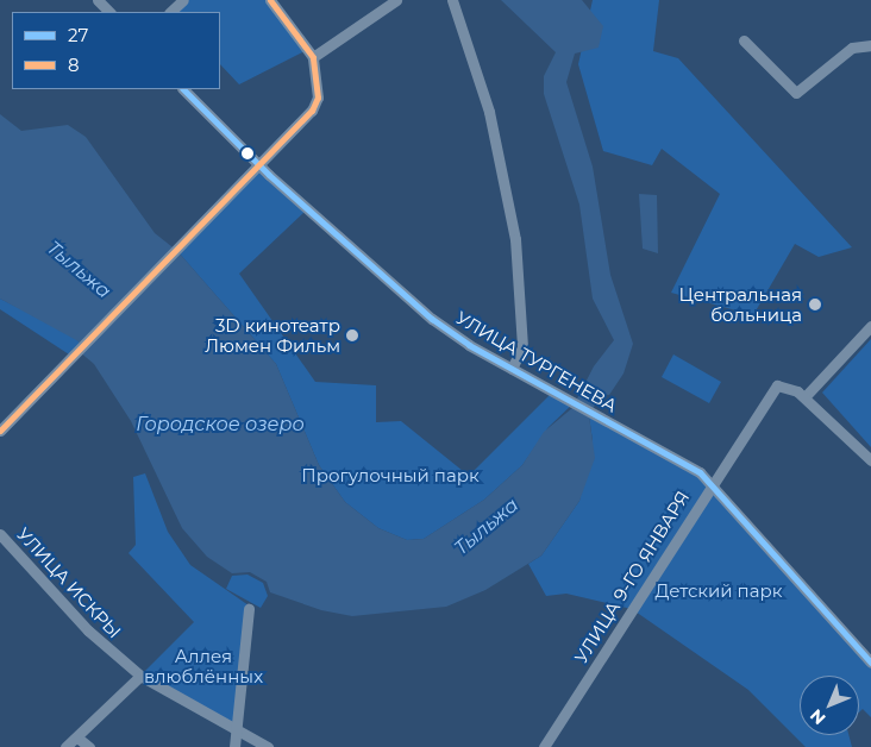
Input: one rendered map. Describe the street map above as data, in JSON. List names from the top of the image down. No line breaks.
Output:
{"streets":{"street":["УЛИЦА ТУРГЕНЕВА","УЛИЦА 9-ГО ЯНВАРЯ","УЛИЦА ИСКРЫ"]},"crossings":[["УЛИЦА ТУРГЕНЕВА","УЛИЦА 9-ГО ЯНВАРЯ"]],"water":["Тыльжа","Городское озеро"],"parks":["Прогулочный парк","Детский парк","Аллея влюблённых"],"places":["Центральная больница","3D кинотеатр Люмен Фильм"],"lines":["transit line 8","transit line 27"],"legend":["27","8"],"north":"bottom left"}
